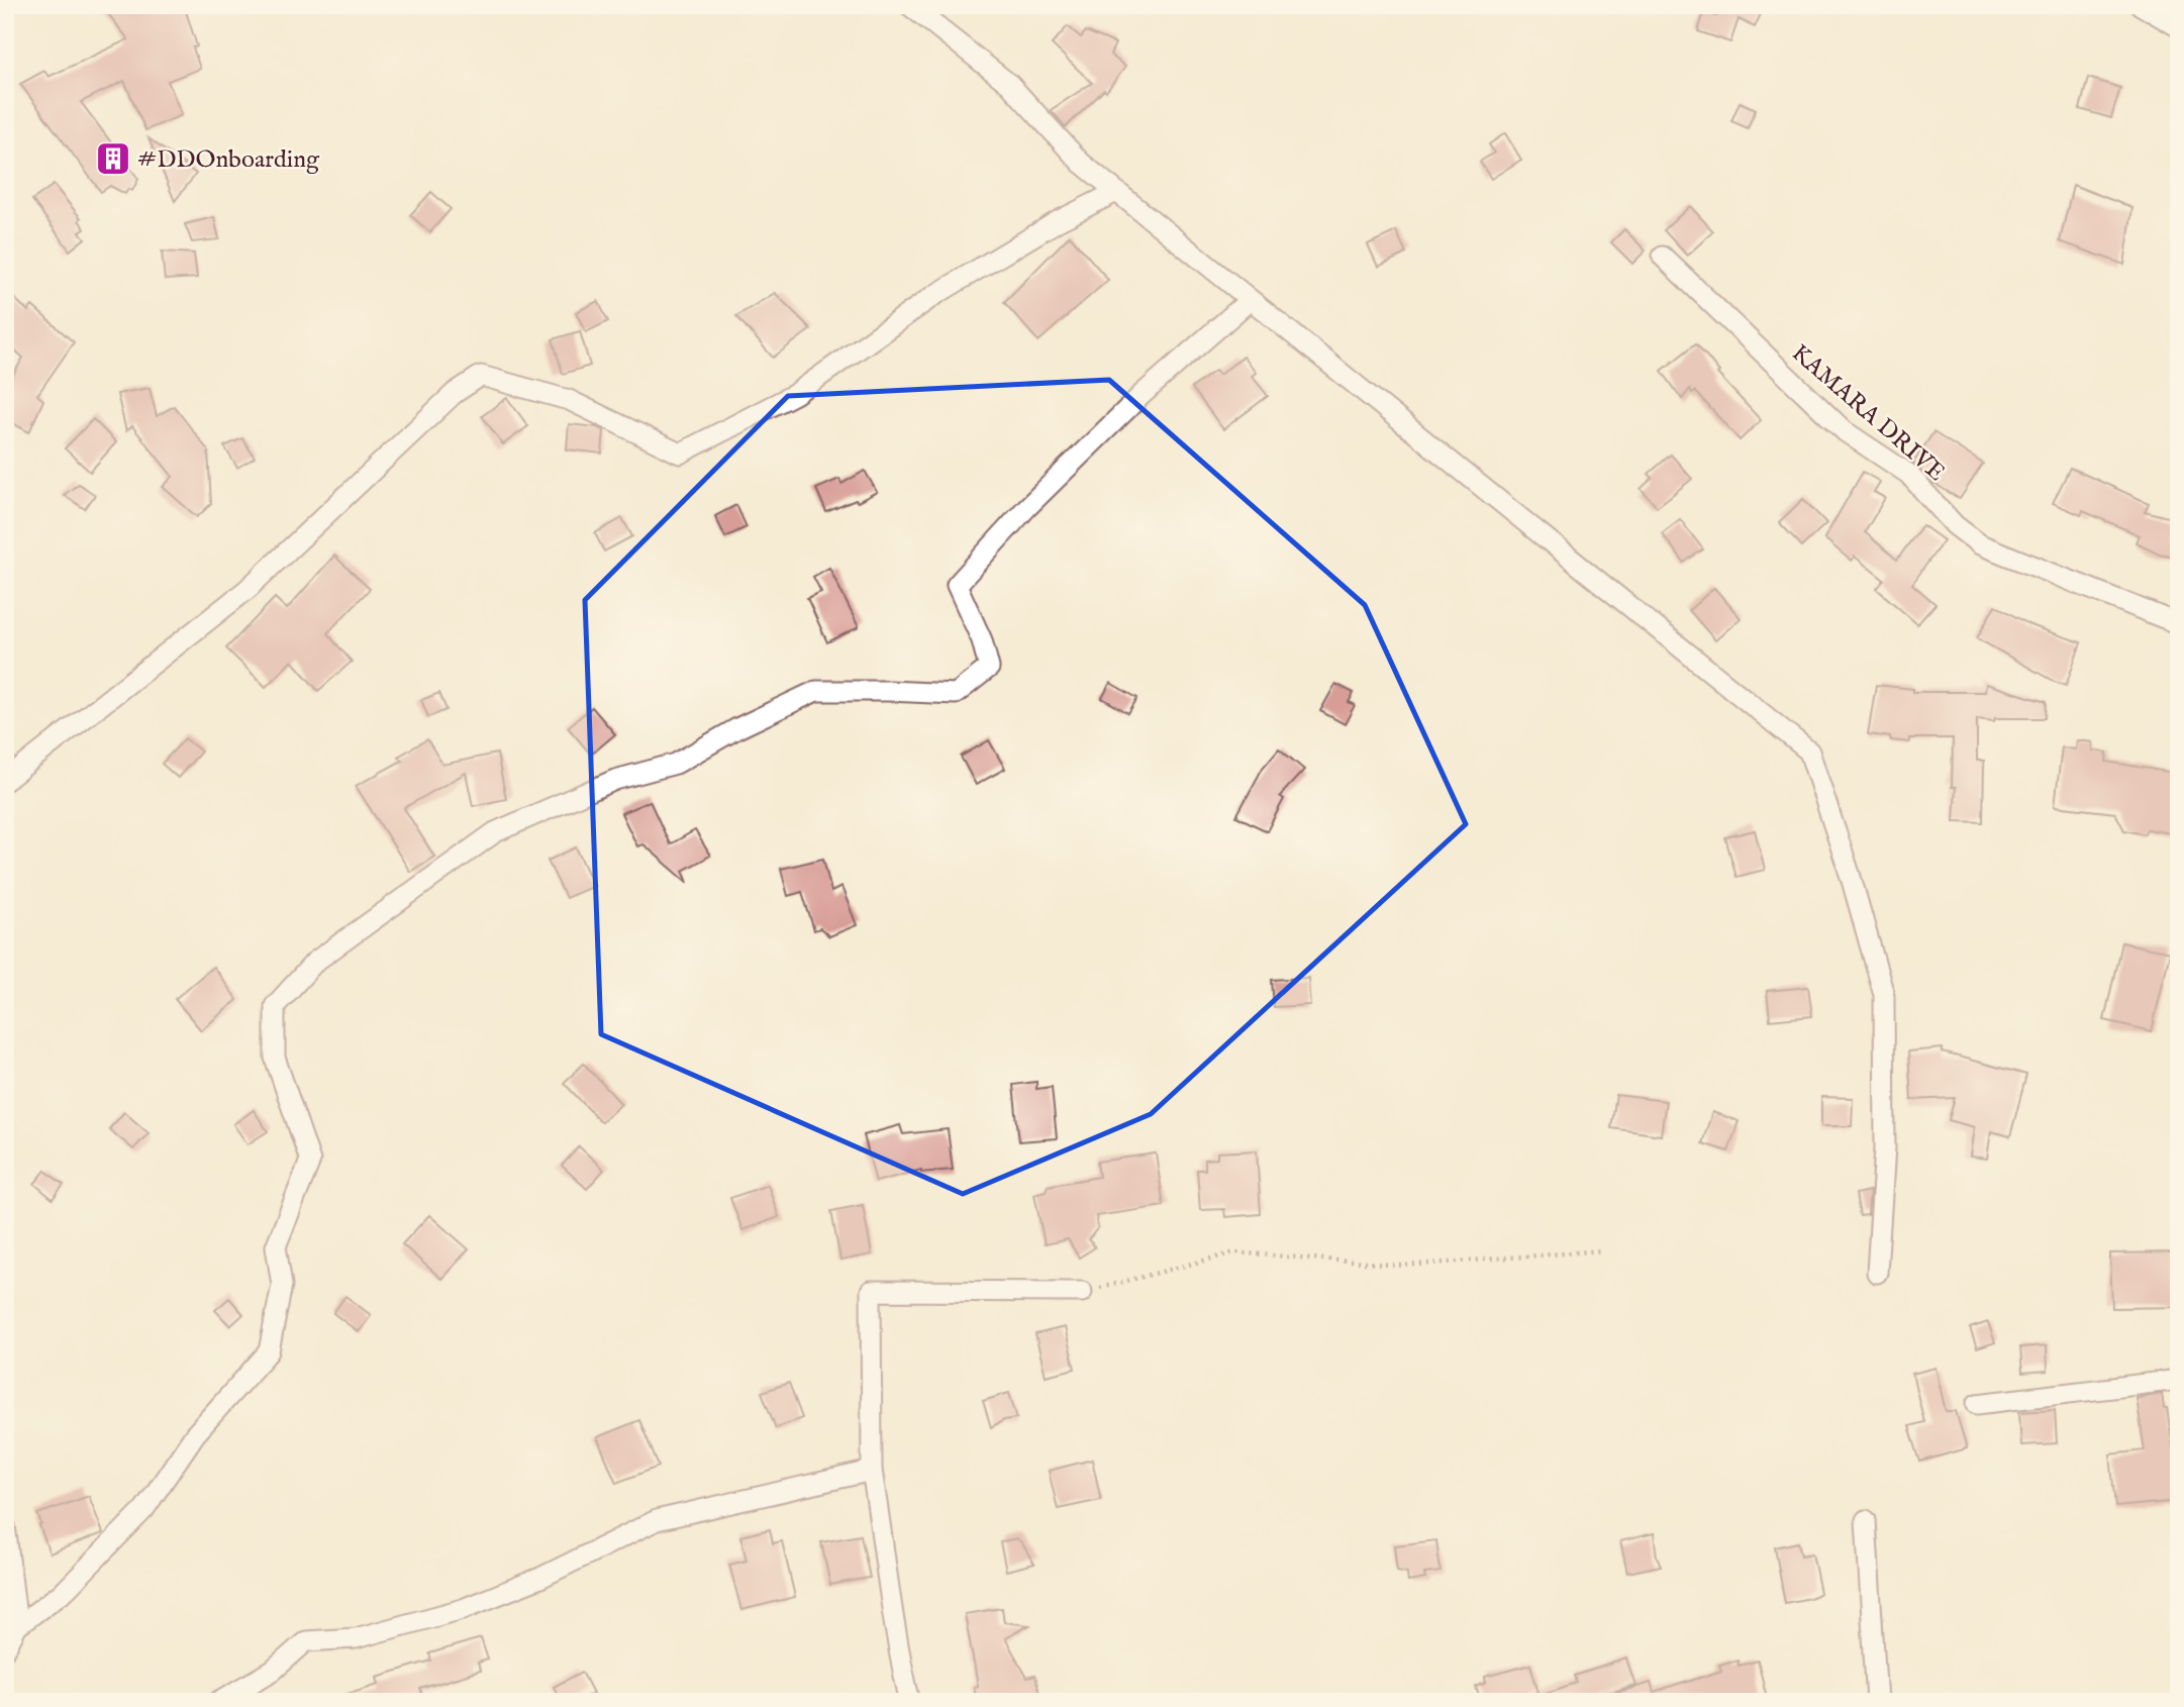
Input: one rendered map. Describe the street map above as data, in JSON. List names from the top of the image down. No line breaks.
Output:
{"streets":{"street":["KAMARA DRIVE"]},"places":{"building":["#DDOnboarding"]}}
